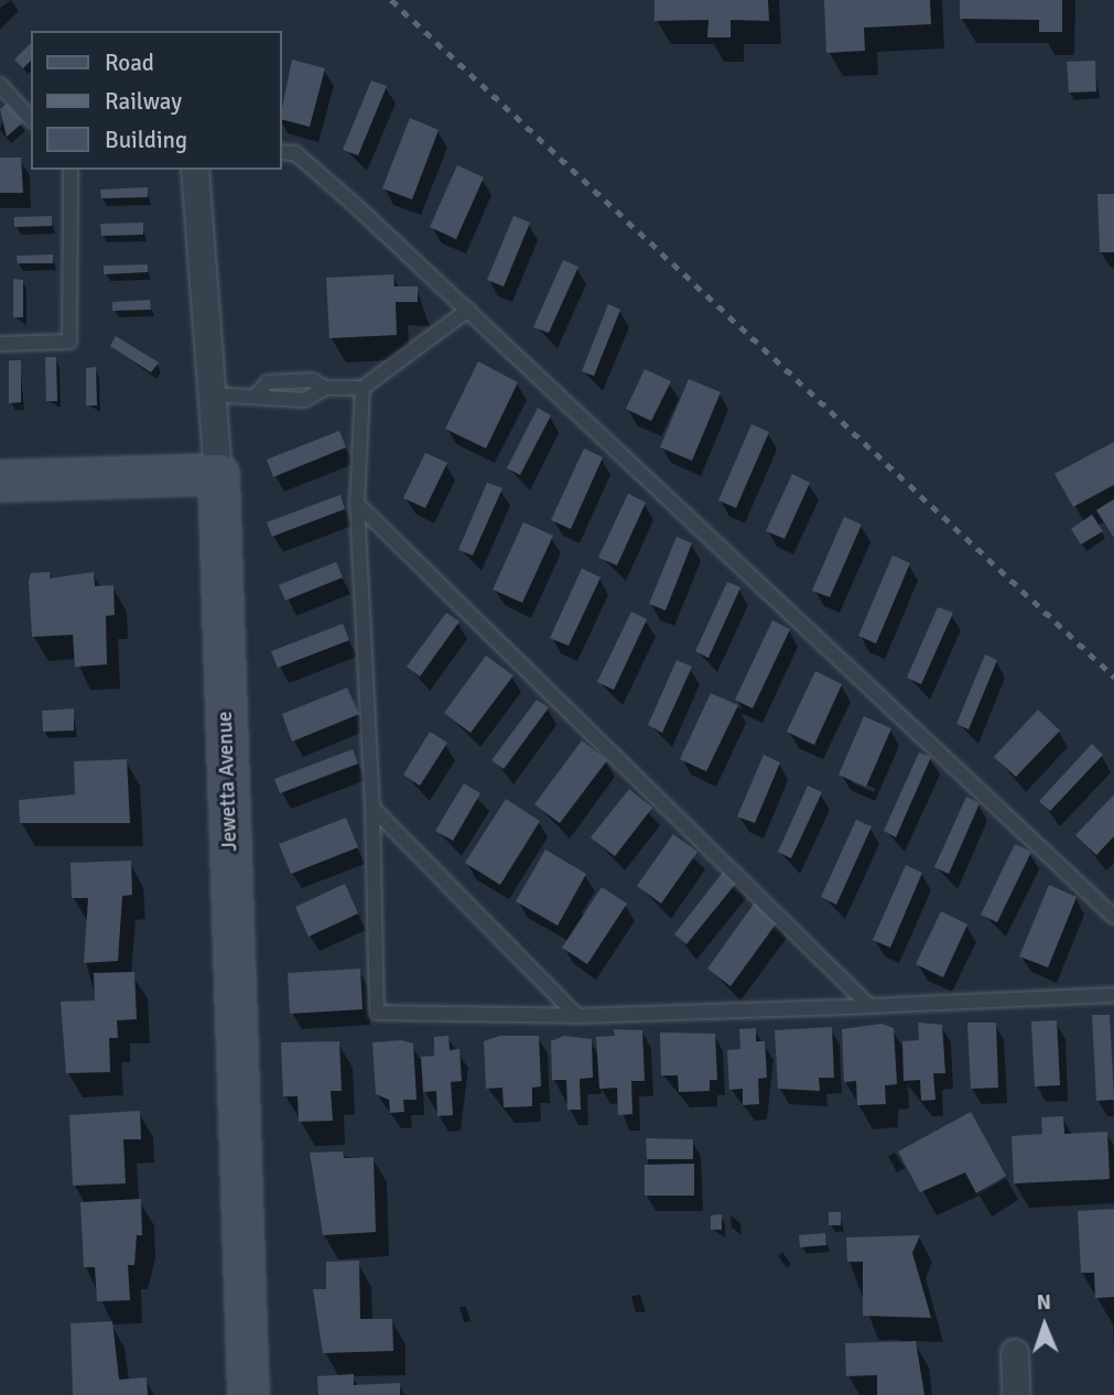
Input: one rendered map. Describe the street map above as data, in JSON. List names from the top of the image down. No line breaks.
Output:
{"streets":{"street":["Jewetta Avenue"]},"legend":["Road","Railway","Building"],"north":"top"}
